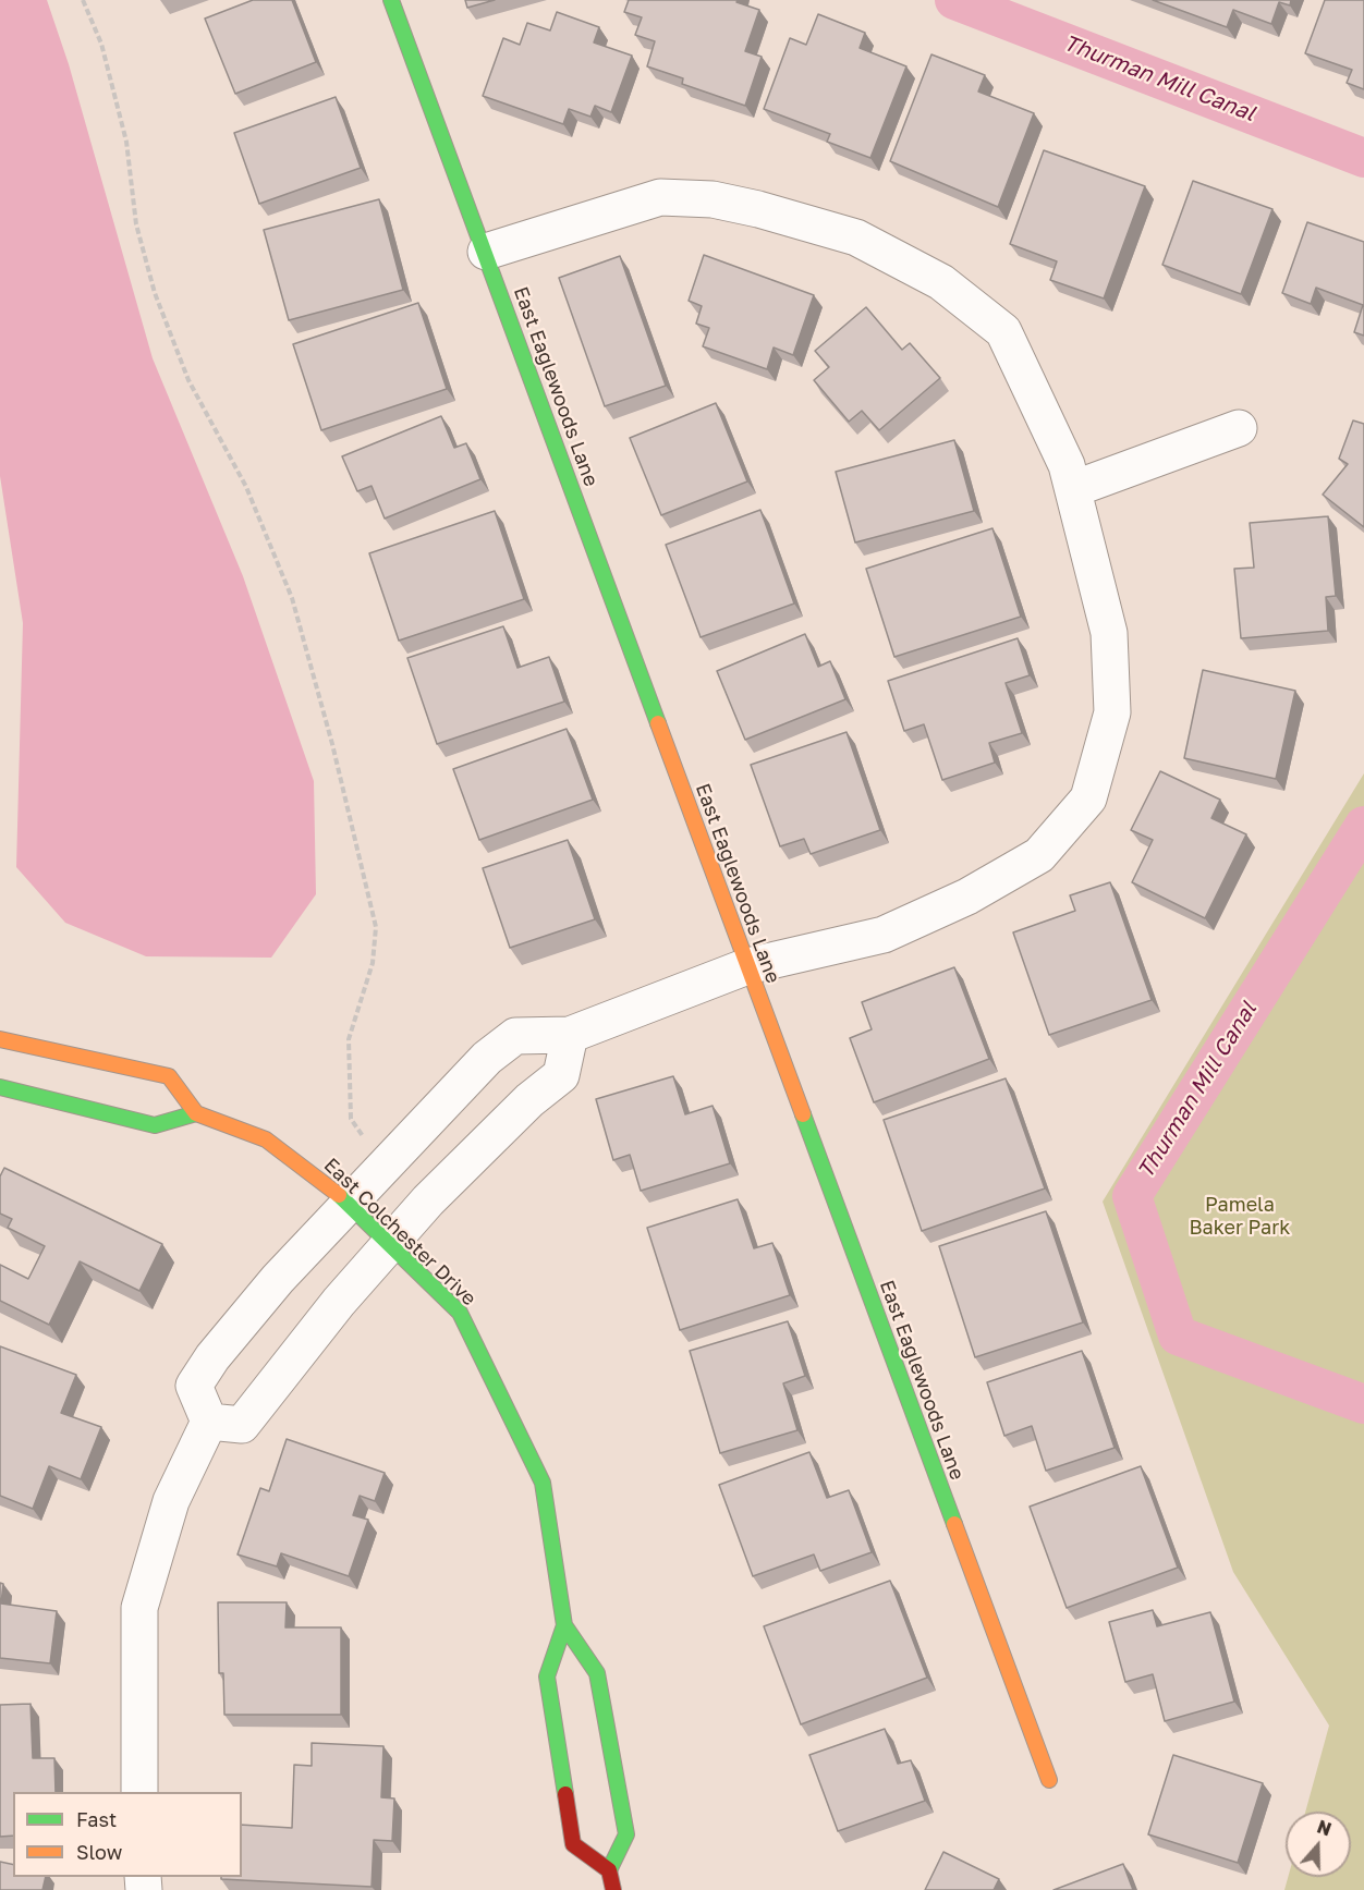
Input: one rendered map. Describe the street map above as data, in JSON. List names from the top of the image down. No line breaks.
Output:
{"streets":{"street":["East Eaglewoods Lane","East Colchester Drive"]},"water":["Thurman Mill Canal"],"parks":["Pamela Baker Park"],"legend":["Fast","Slow"],"north":"top"}
